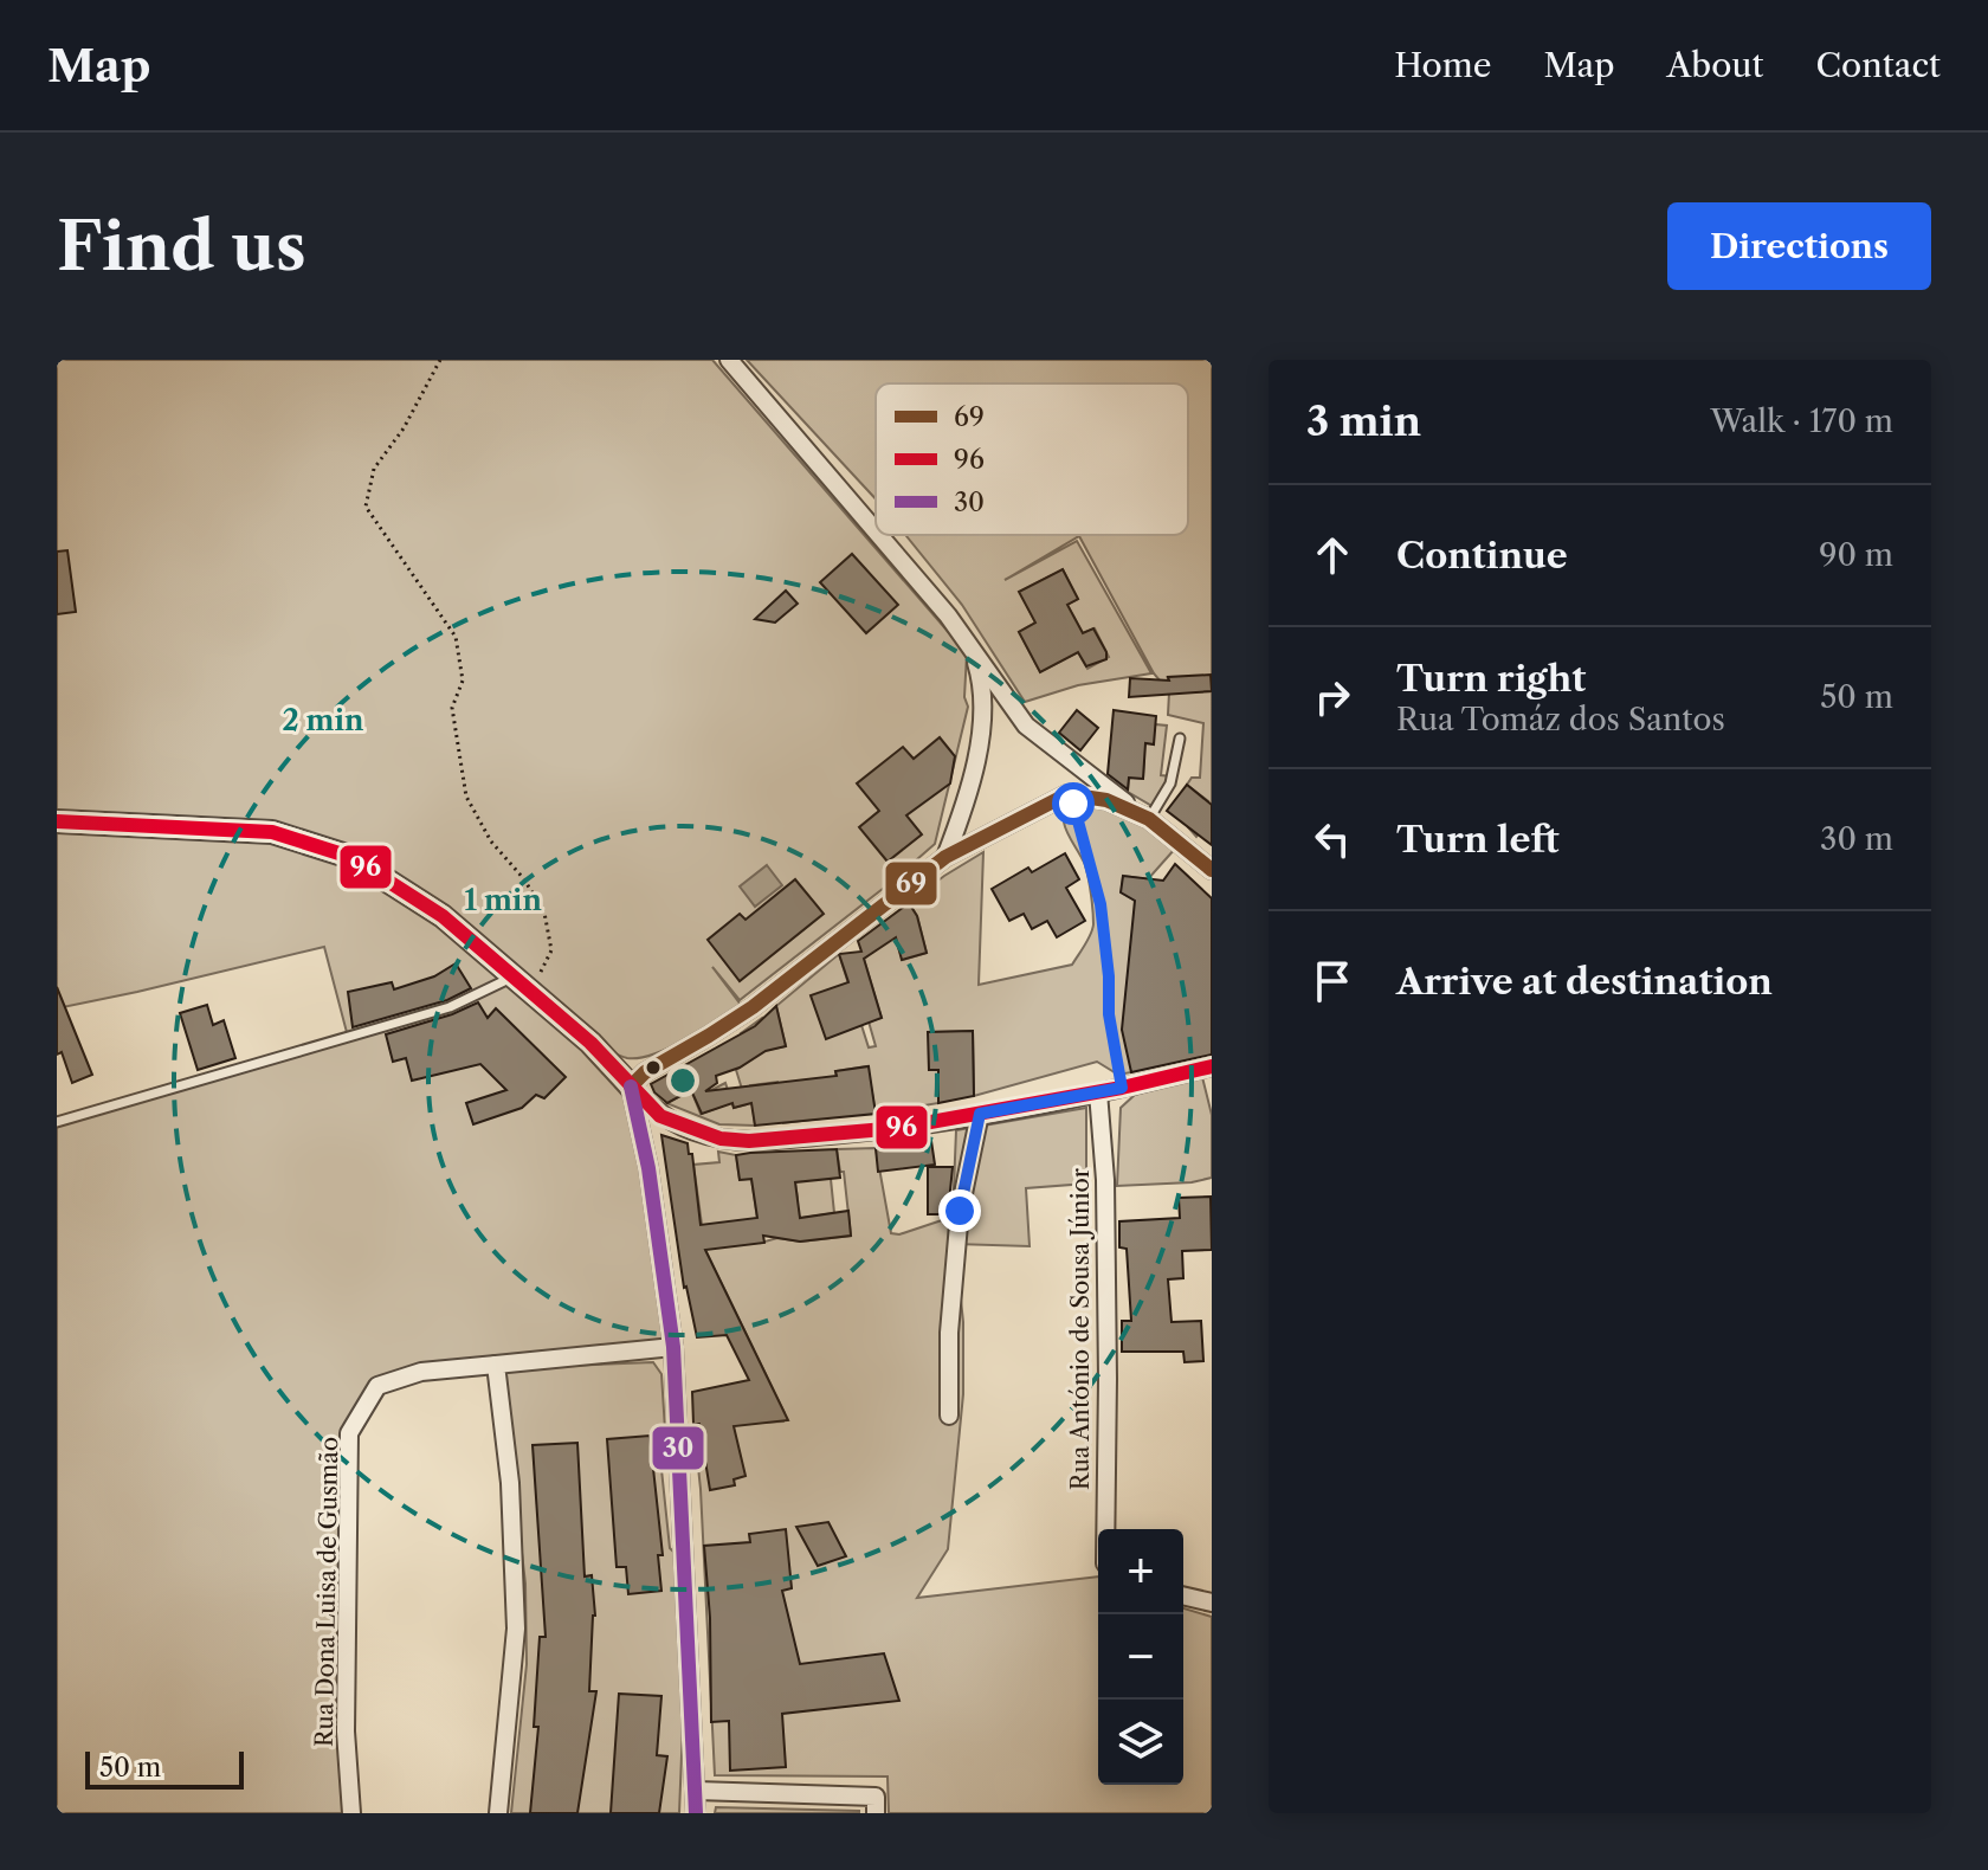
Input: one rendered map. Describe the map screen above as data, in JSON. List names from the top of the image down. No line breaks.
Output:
{"streets":{"street":["Rua António de Sousa Júnior","Rua Dona Luisa de Gusmão"]},"lines":["transit line 69","transit line 96","transit line 30"],"legend":["69","96","30"],"scale_bar":"50 m","page":{"header":"Map","nav":["Home","Map","About","Contact"],"buttons":"Directions","title":"Find us","heading":["3 min","Walk · 170 m"],"list":[["Continue","90 m"],["Turn right","Rua Tomáz dos Santos","50 m"],["Turn left","30 m"],"Arrive at destination"],"map_buttons":["+","−"],"scale":"50 m"},"rings":["2 min","1 min"]}
